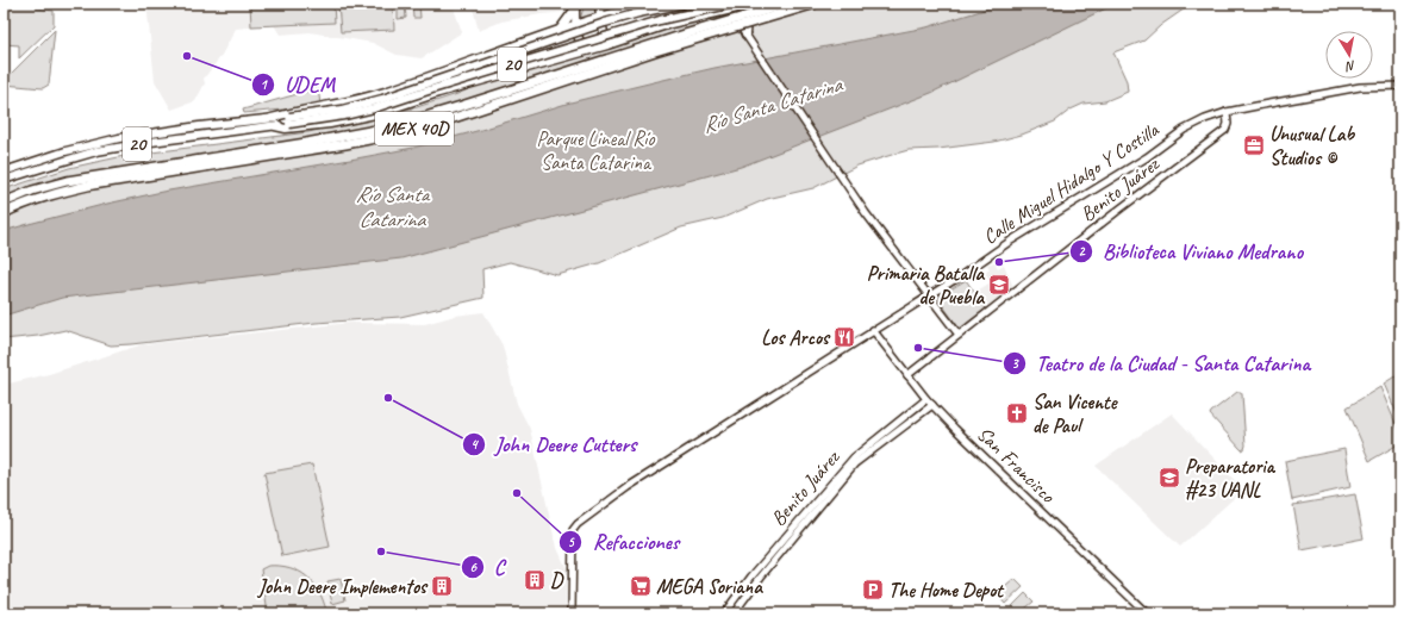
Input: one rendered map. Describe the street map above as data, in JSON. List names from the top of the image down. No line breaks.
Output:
{"streets":{"highway":["MEX 40D"],"main road":["20"],"street":["Calle Miguel Hidalgo Y Costilla","Benito Juárez","San Francisco"]},"crossings":[["Calle Miguel Hidalgo Y Costilla","Benito Juárez"],["Calle Miguel Hidalgo Y Costilla","San Francisco"],["Benito Juárez","San Francisco"]],"water":["Río Santa Catarina"],"parks":["Parque Lineal Río Santa Catarina"],"places":{"other":["UDEM","Biblioteca Viviano Medrano","Teatro de la Ciudad - Santa Catarina","John Deere Cutters","Refacciones","C"],"office":["Unusual Lab Studios ©"],"school or university":["Primaria Batalla de Puebla","Preparatoria #23 UANL"],"restaurant":["Los Arcos"],"church":["San Vicente de Paul"],"building":["D","John Deere Implementos"],"supermarket":["MEGA Soriana"],"parking":["The Home Depot"]},"north":"bottom"}
